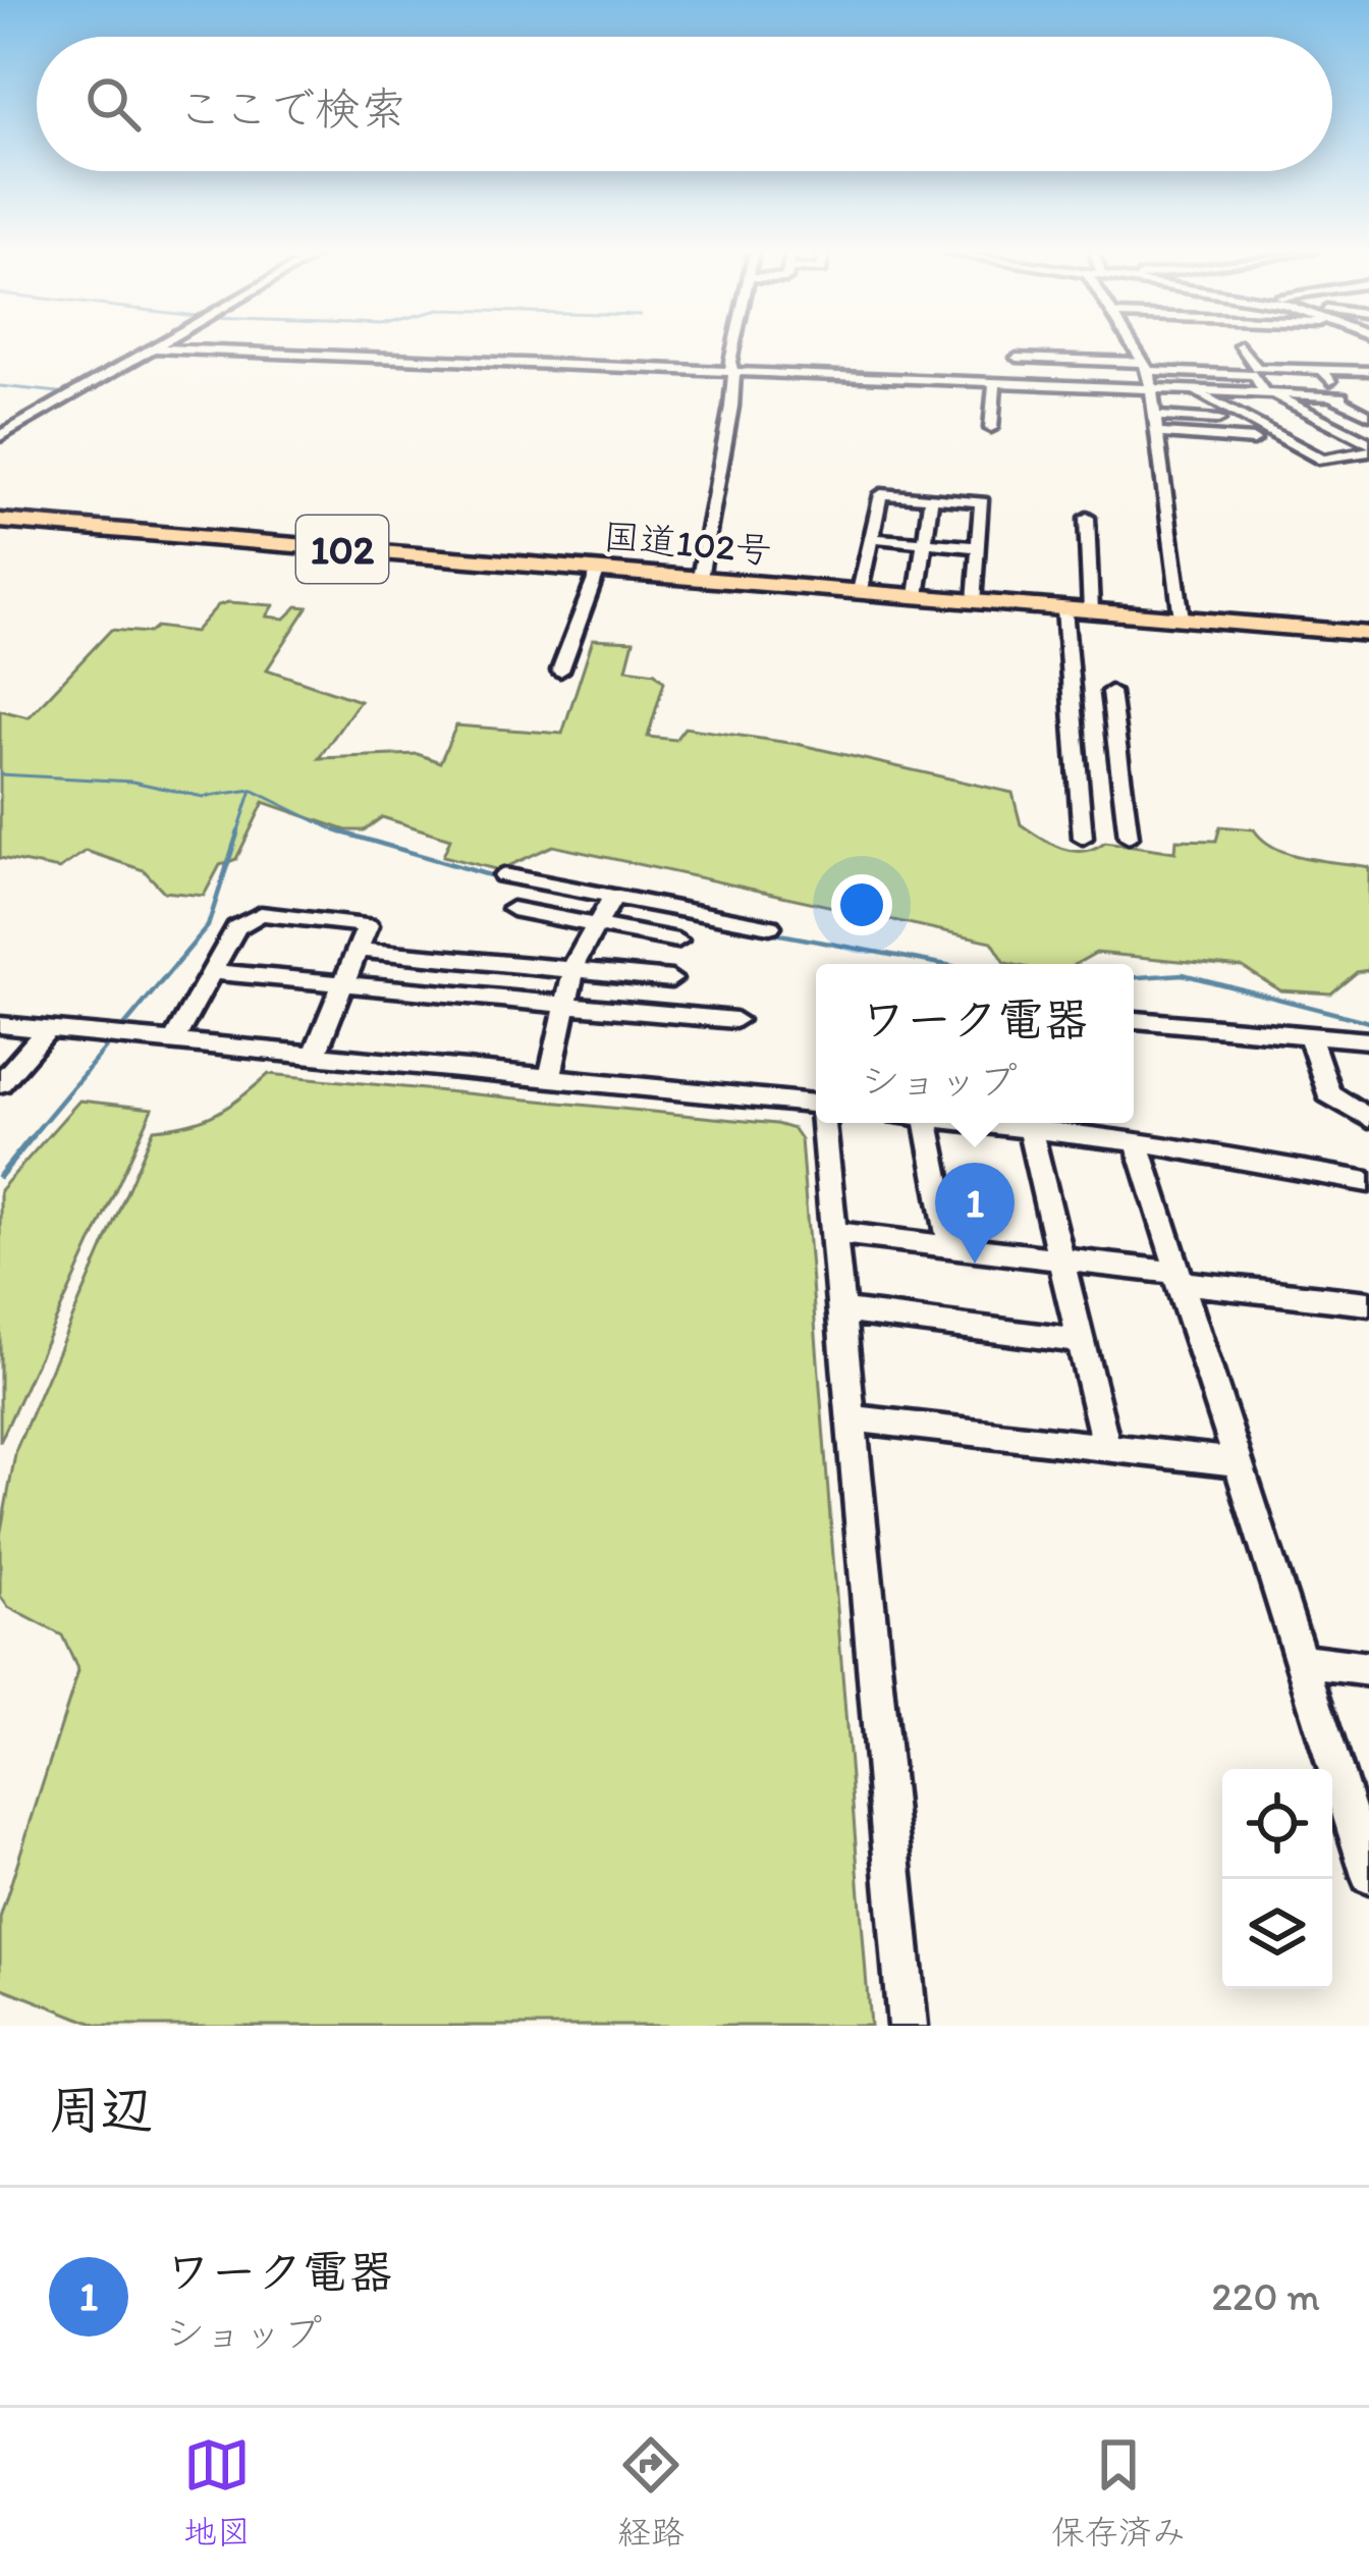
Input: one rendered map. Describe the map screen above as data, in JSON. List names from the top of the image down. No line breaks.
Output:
{"streets":{"highway":["国道102号","102"]},"page":{"search":"ここで検索","popup":["ワーク電器","ショップ"],"pins":"1","heading":"周辺","list":[{"mark":"1","name":"ワーク電器","note":"ショップ","value":"220 m"}],"nav":["地図","経路","保存済み"]}}
